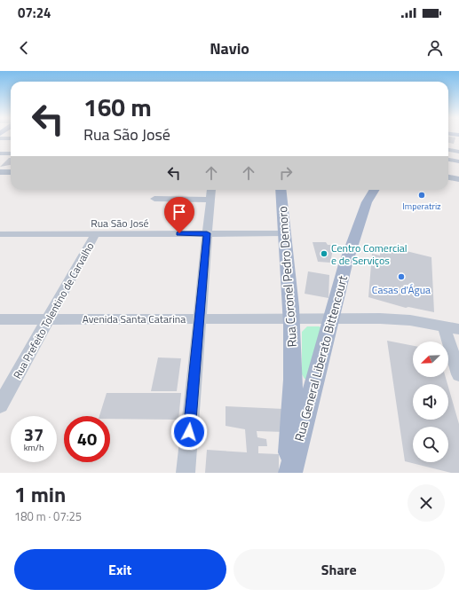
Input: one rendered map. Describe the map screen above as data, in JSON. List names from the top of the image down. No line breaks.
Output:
{"streets":{"main road":["Rua Coronel Pedro Demoro","Rua General Liberato Bittencourt"],"street":["Rua São José","Rua Prefeito Tolentino de Carvalho","Avenida Santa Catarina"]},"crossings":[["Rua São José","Rua Coronel Pedro Demoro"],["Rua São José","Rua Prefeito Tolentino de Carvalho"],["Rua Coronel Pedro Demoro","Avenida Santa Catarina"],["Rua Coronel Pedro Demoro","Rua General Liberato Bittencourt"],["Rua Prefeito Tolentino de Carvalho","Avenida Santa Catarina"],["Avenida Santa Catarina","Rua General Liberato Bittencourt"]],"places":["Imperatriz","Centro Comercial e de Serviços","Casas d'Água"],"north":"bottom left","page":{"status":"07:24","header":"Navio","turn":["160 m","Rua São José"],"speed":"37 km/h","limit":"40","heading":["1 min","180 m · 07:25"],"buttons":["Exit","Share"]}}
